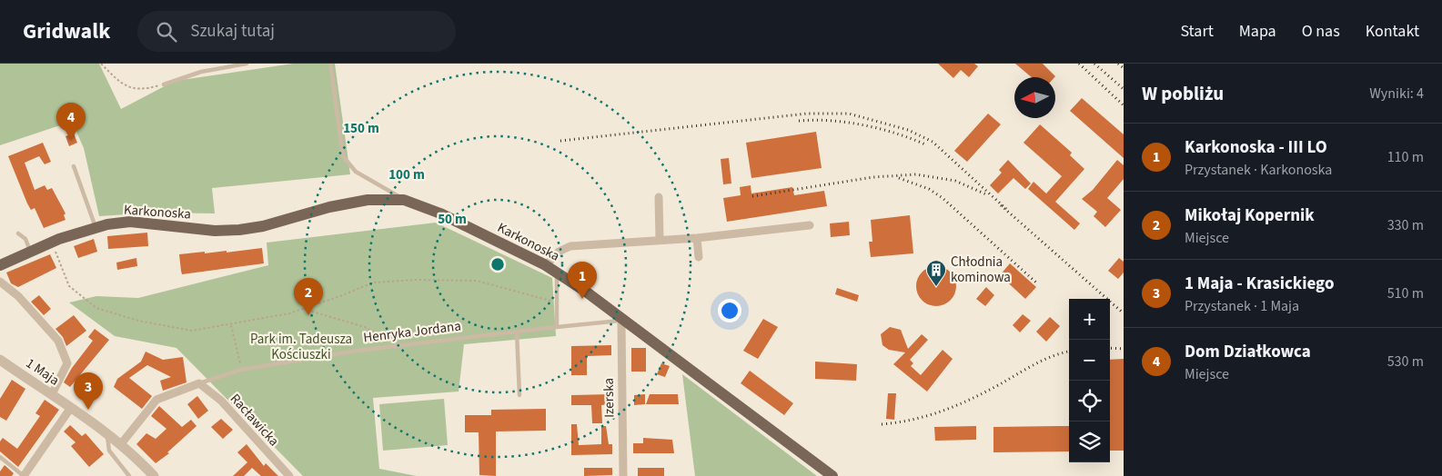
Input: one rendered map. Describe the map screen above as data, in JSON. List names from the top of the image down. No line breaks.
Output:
{"streets":{"main road":["Karkonoska"],"street":["Henryka Jordana","1 Maja","Izerska","Racławicka"]},"crossings":[["Karkonoska","Henryka Jordana"],["Karkonoska","Izerska"],["Henryka Jordana","1 Maja"],["Henryka Jordana","Izerska"],["Henryka Jordana","Racławicka"]],"parks":["Park im. Tadeusza Kościuszki"],"places":{"building":["Chłodnia kominowa"]},"north":"left","page":{"header":"Gridwalk","search":"Szukaj tutaj","nav":["Start","Mapa","O nas","Kontakt"],"heading":["W pobliżu","Wyniki: 4"],"pins":["4","1","2","3"],"list":[{"mark":"1","name":"Karkonoska - III LO","note":"Przystanek · Karkonoska","value":"110 m"},{"mark":"2","name":"Mikołaj Kopernik","note":"Miejsce","value":"330 m"},{"mark":"3","name":"1 Maja - Krasickiego","note":"Przystanek · 1 Maja","value":"510 m"},{"mark":"4","name":"Dom Działkowca","note":"Miejsce","value":"530 m"}],"map_buttons":["+","−"]},"rings":["150 m","100 m","50 m"]}
